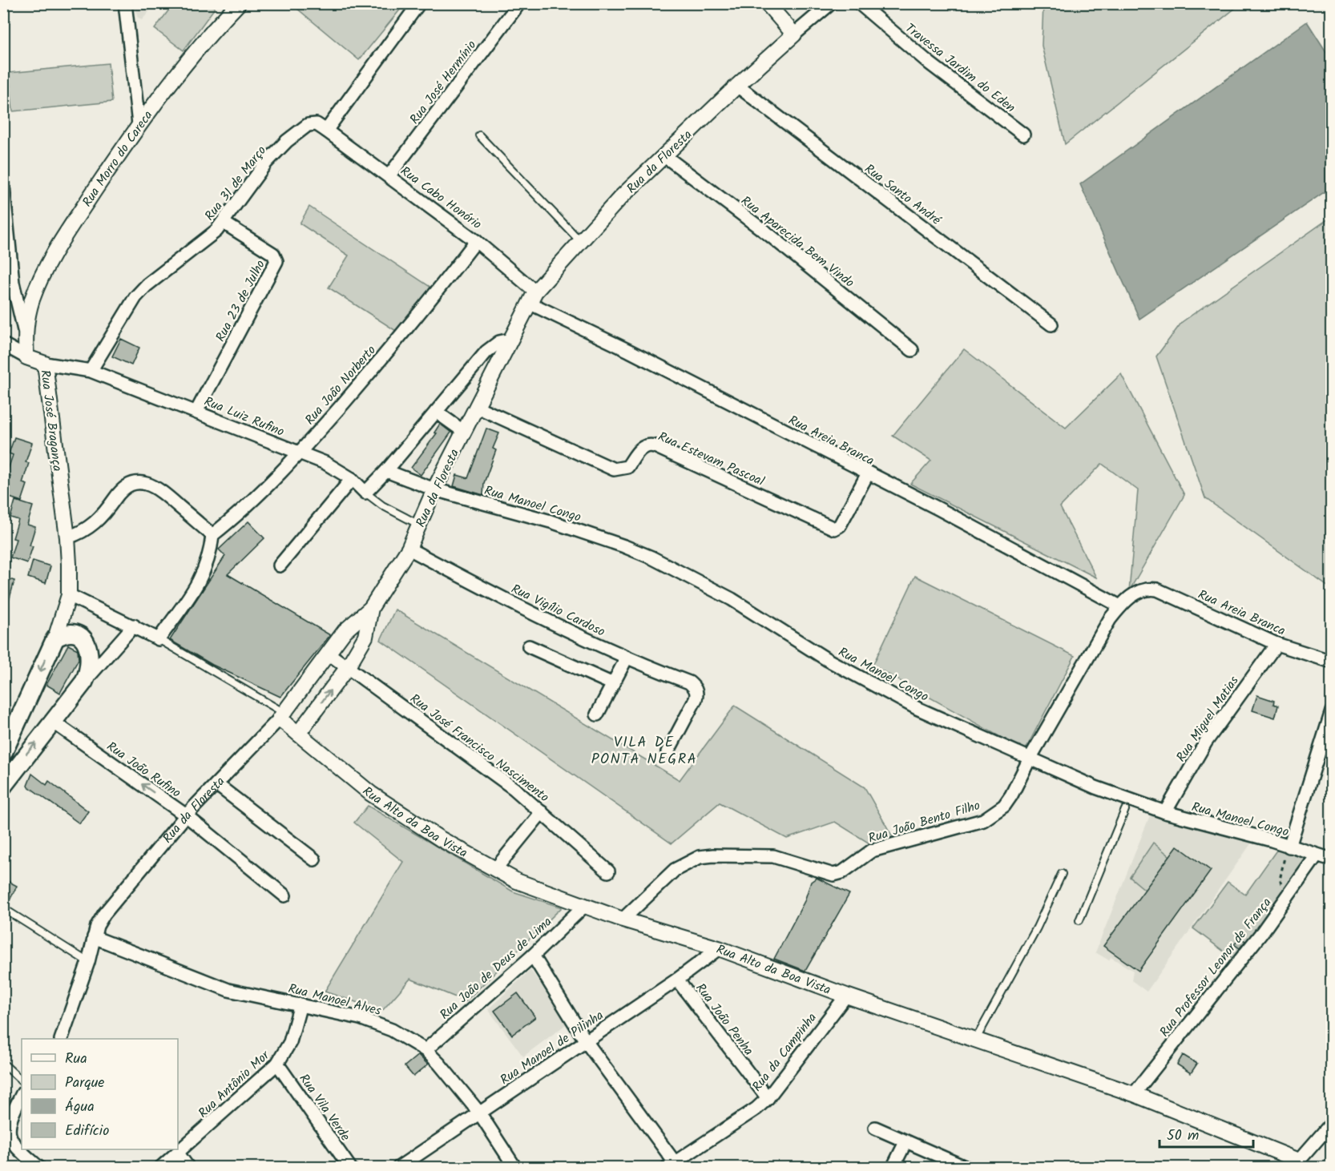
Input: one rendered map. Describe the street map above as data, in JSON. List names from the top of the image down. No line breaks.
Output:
{"streets":{"street":["Travessa Jardim do Eden","Rua José Hermínio","Rua Morro do Careca","Rua da Floresta","Rua 31 de Março","Rua Santo André","Rua Cabo Honório","Rua Aparecida Bem Vindo","Rua 23 de Julho","Rua João Norberto","Rua Luiz Rufino","Rua José Bragança","Rua Areia Branca","Rua Estevam Pascoal","Rua Manoel Congo","Rua Vigílio Cardoso","Rua Miguel Matias","Rua José Francisco Nascimento","Rua João Rufino","Rua Alto da Boa Vista","Rua João Bento Filho","Rua Professor Leonor de França","Rua João de Deus de Lima","Rua Manoel Alves","Rua João Penha","Rua Manoel de Pilinha","Rua da Campinha","Rua Antônio Mor","Rua Vila Verde"]},"crossings":[["Rua José Hermínio","Rua Cabo Honório"],["Rua Morro do Careca","Rua José Bragança"],["Rua da Floresta","Rua Santo André"],["Rua da Floresta","Rua Cabo Honório"],["Rua da Floresta","Rua Aparecida Bem Vindo"],["Rua da Floresta","Rua Luiz Rufino"],["Rua da Floresta","Rua Areia Branca"],["Rua da Floresta","Rua Estevam Pascoal"],["Rua da Floresta","Rua Manoel Congo"],["Rua da Floresta","Rua Vigílio Cardoso"],["Rua da Floresta","Rua José Francisco Nascimento"],["Rua da Floresta","Rua João Rufino"],["Rua da Floresta","Rua Alto da Boa Vista"],["Rua da Floresta","Rua Manoel Alves"],["Rua 31 de Março","Rua Cabo Honório"],["Rua 31 de Março","Rua 23 de Julho"],["Rua 31 de Março","Rua Luiz Rufino"],["Rua Cabo Honório","Rua João Norberto"],["Rua Cabo Honório","Rua Areia Branca"],["Rua 23 de Julho","Rua Luiz Rufino"],["Rua João Norberto","Rua Luiz Rufino"],["Rua João Norberto","Rua José Bragança"],["Rua Luiz Rufino","Rua José Bragança"],["Rua Areia Branca","Rua Estevam Pascoal"],["Rua Areia Branca","Rua Miguel Matias"],["Rua Areia Branca","Rua João Bento Filho"],["Rua Manoel Congo","Rua Miguel Matias"],["Rua Manoel Congo","Rua João Bento Filho"],["Rua Manoel Congo","Rua Professor Leonor de França"],["Rua Alto da Boa Vista","Rua João Bento Filho"],["Rua Alto da Boa Vista","Rua Professor Leonor de França"],["Rua Alto da Boa Vista","Rua João de Deus de Lima"],["Rua Alto da Boa Vista","Rua Manoel de Pilinha"],["Rua Alto da Boa Vista","Rua da Campinha"],["Rua João de Deus de Lima","Rua Manoel Alves"],["Rua Manoel Alves","Rua Manoel de Pilinha"],["Rua Manoel Alves","Rua Antônio Mor"],["Rua João Penha","Rua Manoel de Pilinha"],["Rua João Penha","Rua da Campinha"],["Rua Antônio Mor","Rua Vila Verde"]],"one_way":["Rua João Rufino"],"districts":["VILA DE PONTA NEGRA"],"legend":["Rua","Parque","Água","Edifício"],"scale_bar":"50 m"}
